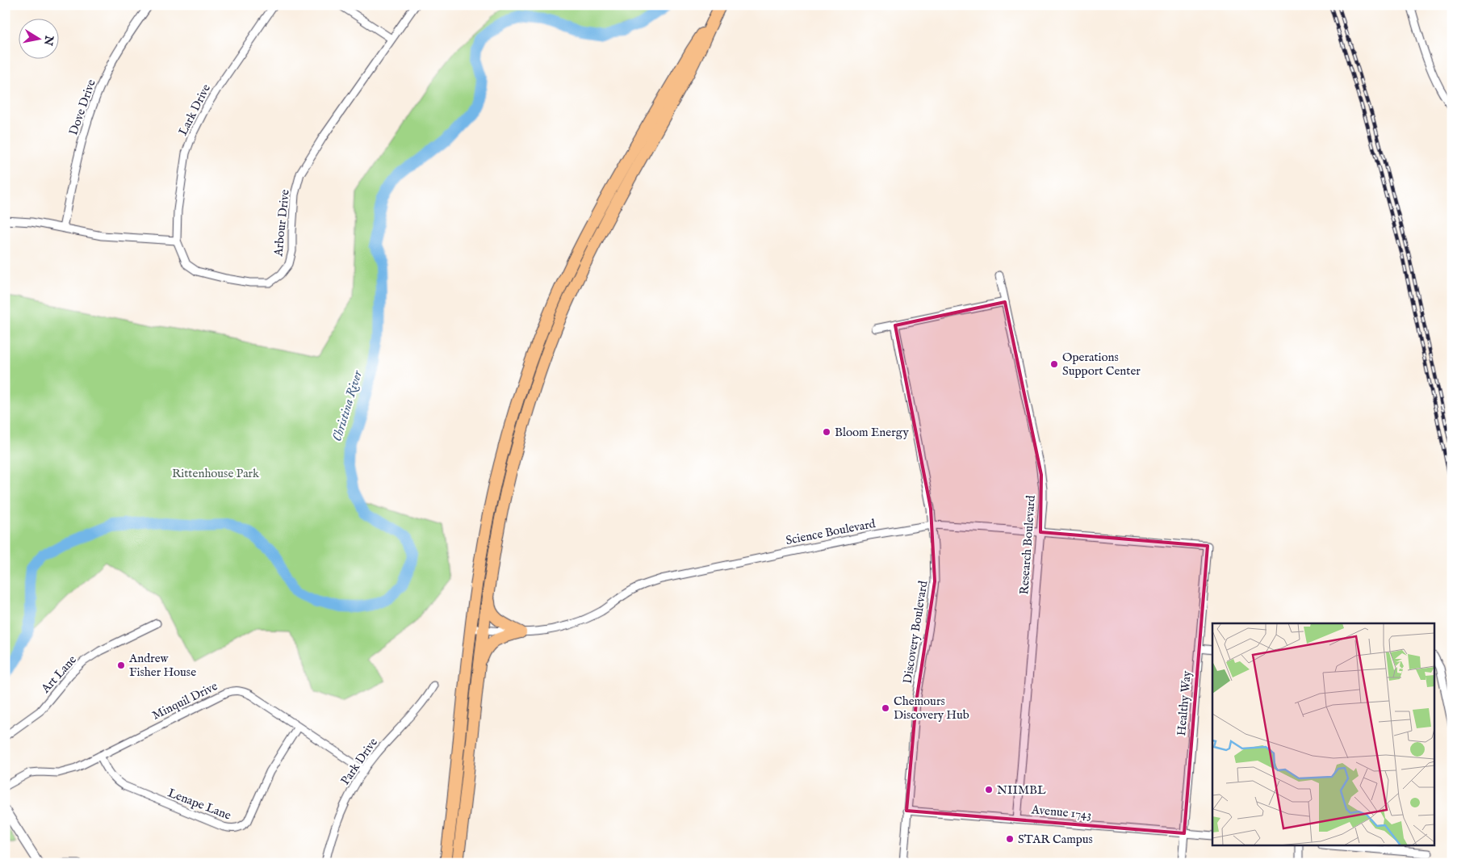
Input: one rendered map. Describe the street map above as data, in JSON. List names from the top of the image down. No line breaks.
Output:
{"streets":{"street":["Dove Drive","Lark Drive","Arbour Drive","Science Boulevard","Research Boulevard","Discovery Boulevard","Art Lane","Minquil Drive","Healthy Way","Park Drive","Lenape Lane","Avenue 1743"]},"crossings":[["Lark Drive","Arbour Drive"],["Science Boulevard","Research Boulevard"],["Science Boulevard","Discovery Boulevard"],["Science Boulevard","Healthy Way"],["Research Boulevard","Avenue 1743"],["Discovery Boulevard","Avenue 1743"],["Minquil Drive","Park Drive"],["Minquil Drive","Lenape Lane"],["Healthy Way","Avenue 1743"]],"water":["Christina River"],"parks":["Rittenhouse Park"],"places":["Operations Support Center","Bloom Energy","Andrew Fisher House","Chemours Discovery Hub","NIIMBL","STAR Campus"],"north":"right"}
